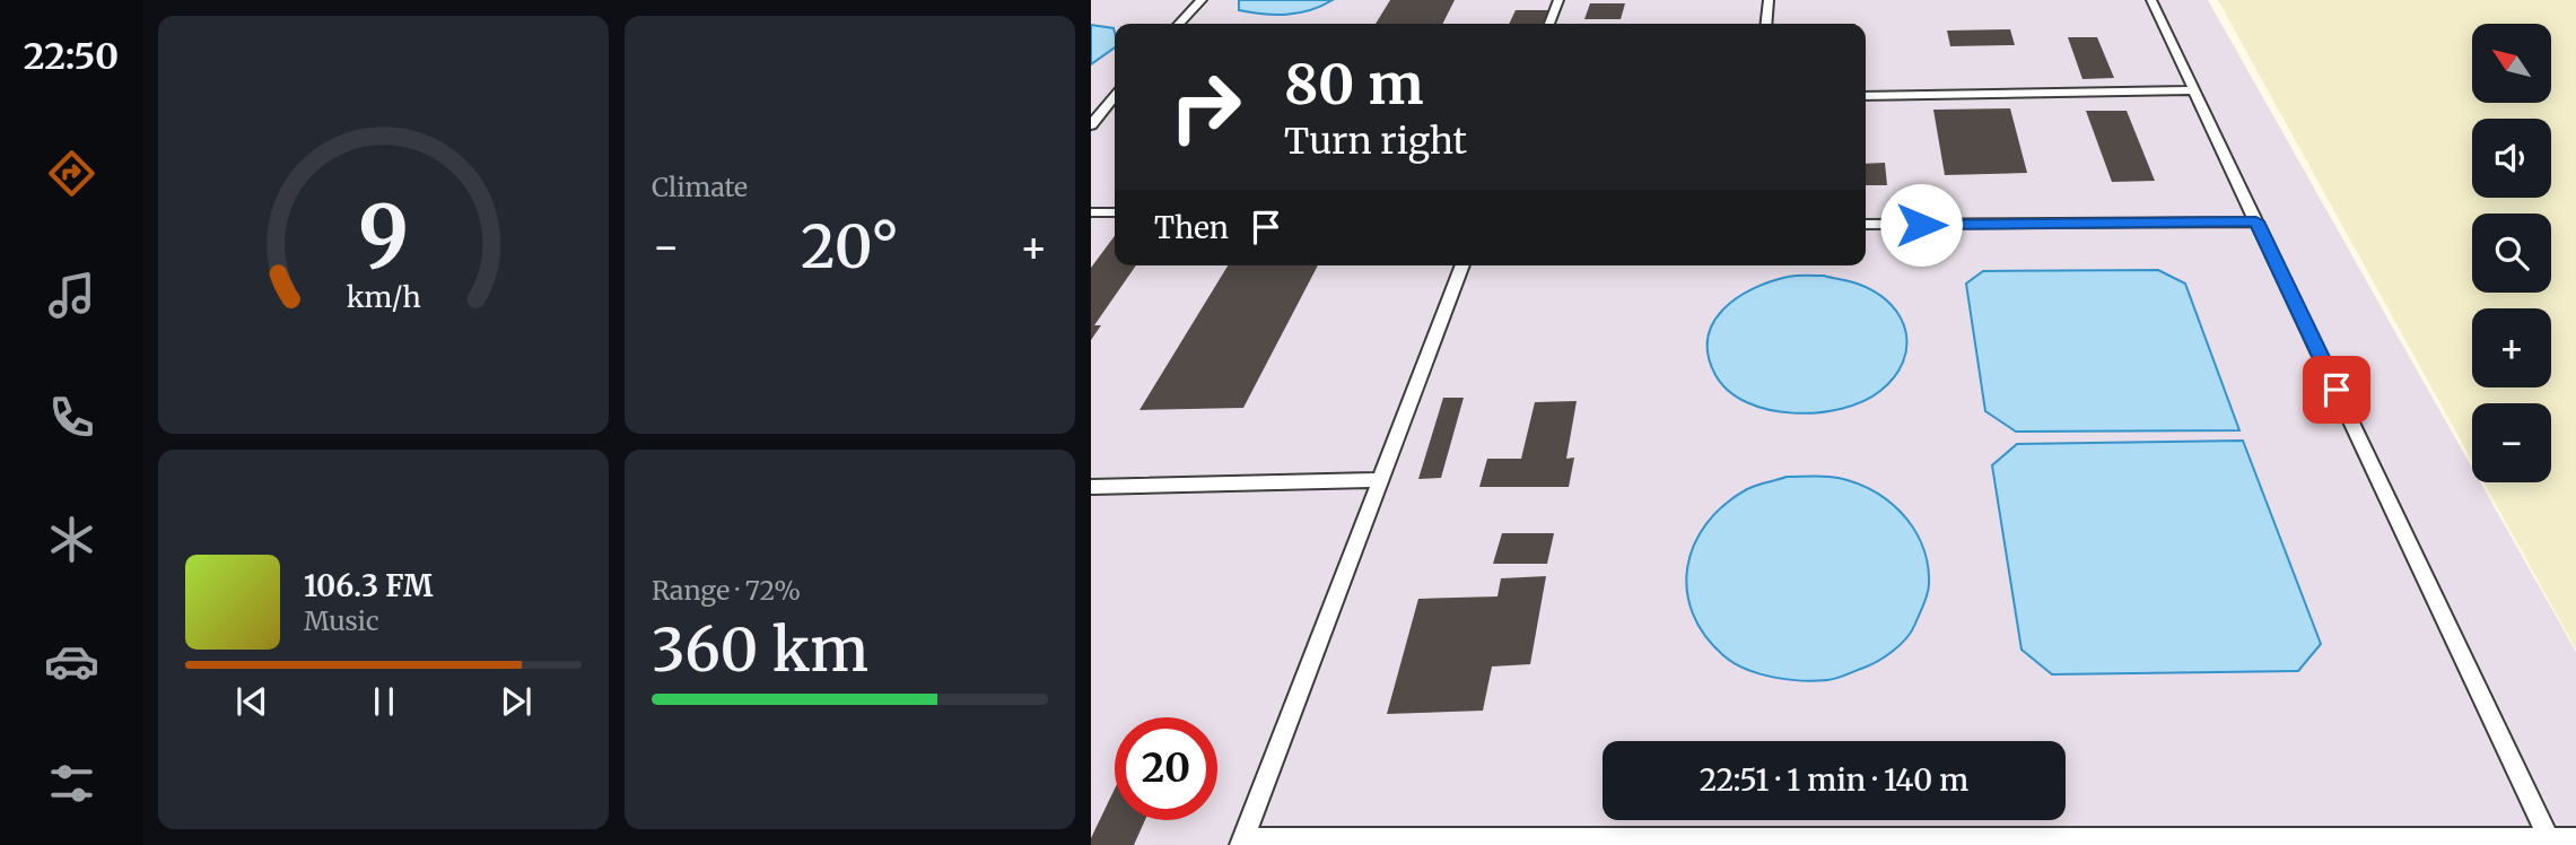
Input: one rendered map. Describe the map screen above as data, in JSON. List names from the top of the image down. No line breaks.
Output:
{"north":"top left","page":{"tabs":"22:50","tile":["Climate",["Range · 72%","360 km"]],"map_buttons":["+","−"],"turn":["80 m","Turn right"],"then":"Then","heat":["−","20°","+"],"song":["106.3 FM","Music"],"limit":"20","trip":"22:51 · 1 min · 140 m","gauge":["9","km/h"]}}
